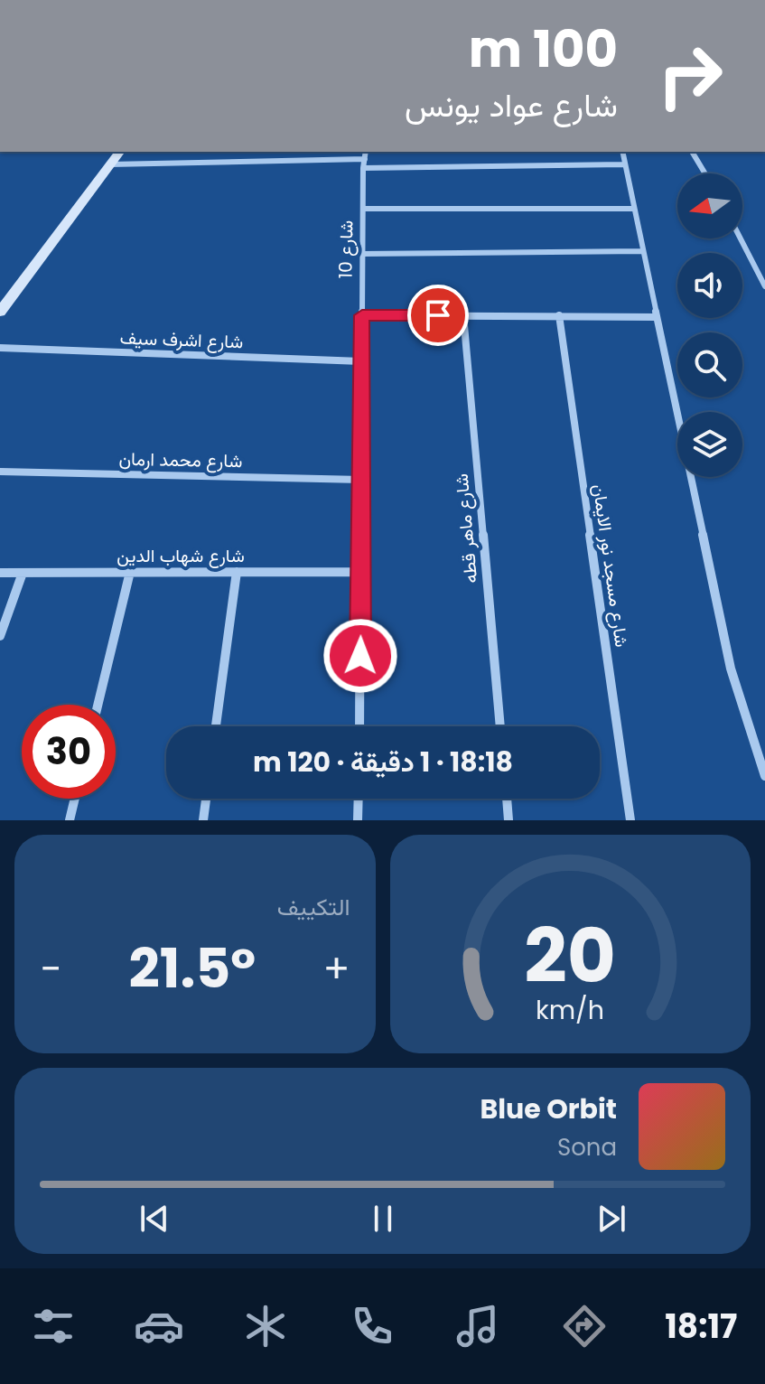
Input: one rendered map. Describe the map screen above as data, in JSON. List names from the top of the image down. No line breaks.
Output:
{"streets":{"street":["شارع 10","شارع اشرف سيف","شارع محمد ارمان","شارع ماهر قطه","شارع شهاب الدين","شارع مسجد نور الايمان"]},"crossings":[["شارع 10","شارع اشرف سيف"],["شارع 10","شارع محمد ارمان"],["شارع 10","شارع شهاب الدين"]],"north":"left","page":{"turn":["100 m","شارع عواد يونس"],"limit":"30","trip":"18:18 · 1 دقيقة · 120 m","tile":"التكييف","heat":["−","21.5°","+"],"song":["Blue Orbit","Sona"],"tabs":"18:17","gauge":["20","km/h"]}}
